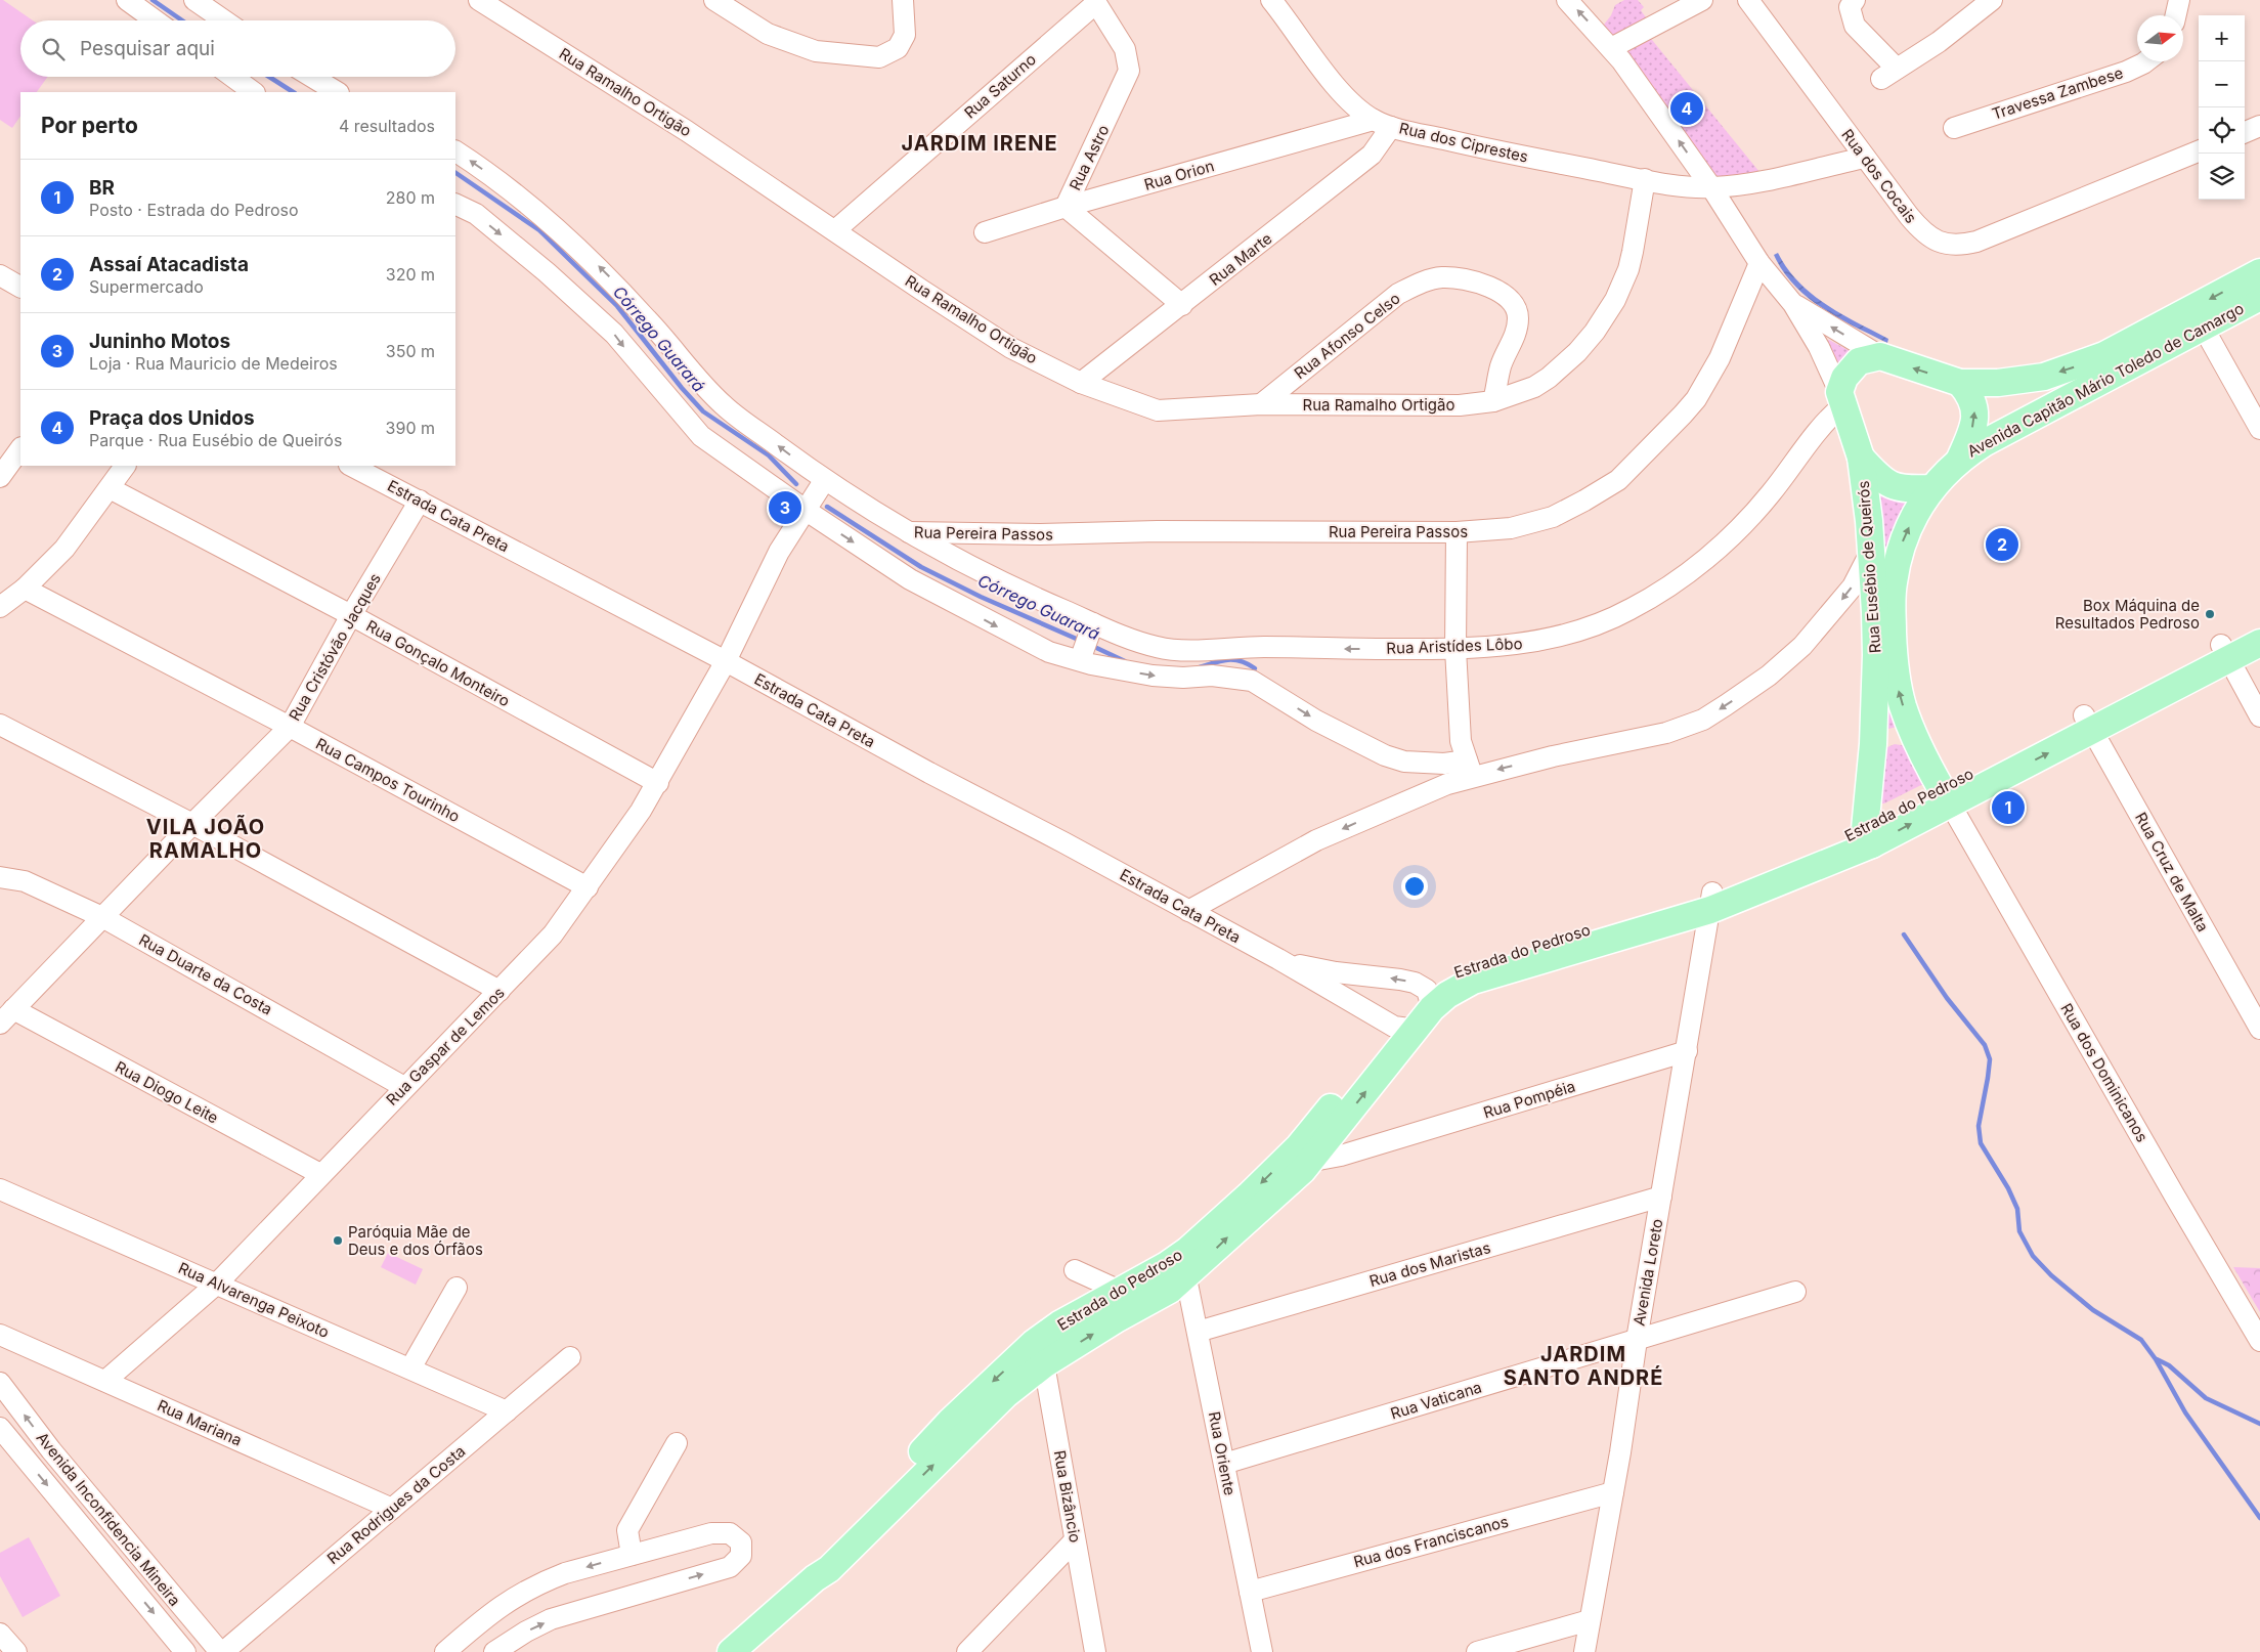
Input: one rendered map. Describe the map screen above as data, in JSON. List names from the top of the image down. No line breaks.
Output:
{"streets":{"main road":["Avenida Capitão Mário Toledo de Camargo","Rua Eusébio de Queirós","Estrada do Pedroso"],"street":["Rua Saturno","Rua Ramalho Ortigão","Travessa Zambese","Rua dos Ciprestes","Rua Astro","Rua Orion","Rua dos Cocais","Rua Marte","Rua Afonso Celso","Estrada Cata Preta","Rua Pereira Passos","Rua Aristídes Lôbo","Rua Cristóvão Jacques","Rua Gonçalo Monteiro","Rua Campos Tourinho","Rua Cruz de Malta","Rua Duarte da Costa","Rua Gaspar de Lemos","Rua dos Dominicanos","Rua Diogo Leite","Rua Pompéia","Rua dos Maristas","Avenida Loreto","Rua Alvarenga Peixoto","Rua Vaticana","Rua Mariana","Rua Oriente","Rua Bizâncio","Rua Rodrigues da Costa","Avenida Inconfidencia Mineira","Rua dos Franciscanos"]},"crossings":[["Rua Saturno","Rua Ramalho Ortigão"],["Rua Saturno","Rua Astro"],["Rua Ramalho Ortigão","Rua dos Ciprestes"],["Rua Ramalho Ortigão","Rua Marte"],["Rua Ramalho Ortigão","Rua Afonso Celso"],["Rua dos Ciprestes","Rua Orion"],["Rua dos Ciprestes","Rua dos Cocais"],["Rua dos Ciprestes","Rua Marte"],["Rua dos Ciprestes","Rua Eusébio de Queirós"],["Rua Astro","Rua Orion"],["Rua Astro","Rua Marte"],["Rua Orion","Rua Marte"],["Avenida Capitão Mário Toledo de Camargo","Rua Eusébio de Queirós"],["Avenida Capitão Mário Toledo de Camargo","Rua Aristídes Lôbo"],["Estrada Cata Preta","Rua Cristóvão Jacques"],["Estrada Cata Preta","Estrada do Pedroso"],["Estrada Cata Preta","Rua Gaspar de Lemos"],["Rua Pereira Passos","Rua Eusébio de Queirós"],["Rua Pereira Passos","Rua Aristídes Lôbo"],["Rua Eusébio de Queirós","Rua Aristídes Lôbo"],["Rua Eusébio de Queirós","Estrada do Pedroso"],["Rua Eusébio de Queirós","Rua dos Dominicanos"],["Rua Aristídes Lôbo","Rua Gaspar de Lemos"],["Rua Cristóvão Jacques","Rua Gonçalo Monteiro"],["Rua Cristóvão Jacques","Rua Campos Tourinho"],["Rua Cristóvão Jacques","Rua Duarte da Costa"],["Rua Cristóvão Jacques","Rua Diogo Leite"],["Rua Gonçalo Monteiro","Rua Gaspar de Lemos"],["Rua Campos Tourinho","Rua Gaspar de Lemos"],["Estrada do Pedroso","Rua Cruz de Malta"],["Estrada do Pedroso","Rua dos Dominicanos"],["Estrada do Pedroso","Rua Pompéia"],["Estrada do Pedroso","Avenida Loreto"],["Estrada do Pedroso","Rua Oriente"],["Estrada do Pedroso","Rua Bizâncio"],["Rua Duarte da Costa","Rua Gaspar de Lemos"],["Rua Gaspar de Lemos","Rua Diogo Leite"],["Rua Gaspar de Lemos","Rua Alvarenga Peixoto"],["Rua Gaspar de Lemos","Rua Mariana"],["Rua Pompéia","Avenida Loreto"],["Rua dos Maristas","Avenida Loreto"],["Rua dos Maristas","Rua Oriente"],["Avenida Loreto","Rua Vaticana"],["Avenida Loreto","Rua dos Franciscanos"],["Rua Alvarenga Peixoto","Rua Rodrigues da Costa"],["Rua Vaticana","Rua Oriente"],["Rua Mariana","Rua Rodrigues da Costa"],["Rua Oriente","Rua dos Franciscanos"],["Rua Rodrigues da Costa","Avenida Inconfidencia Mineira"]],"one_way":["Rua Eusébio de Queirós"],"districts":["JARDIM IRENE","VILA JOÃO RAMALHO","JARDIM SANTO ANDRÉ"],"water":["Córrego Guarará"],"places":["Box Máquina de Resultados Pedroso","Paróquia Mãe de Deus e dos Órfãos"],"north":"right","page":{"map_buttons":["+","−"],"search":"Pesquisar aqui","pins":["4","3","2","1"],"heading":["Por perto","4 resultados"],"list":[{"mark":"1","name":"BR","note":"Posto · Estrada do Pedroso","value":"280 m"},{"mark":"2","name":"Assaí Atacadista","note":"Supermercado","value":"320 m"},{"mark":"3","name":"Juninho Motos","note":"Loja · Rua Mauricio de Medeiros","value":"350 m"},{"mark":"4","name":"Praça dos Unidos","note":"Parque · Rua Eusébio de Queirós","value":"390 m"}]}}
